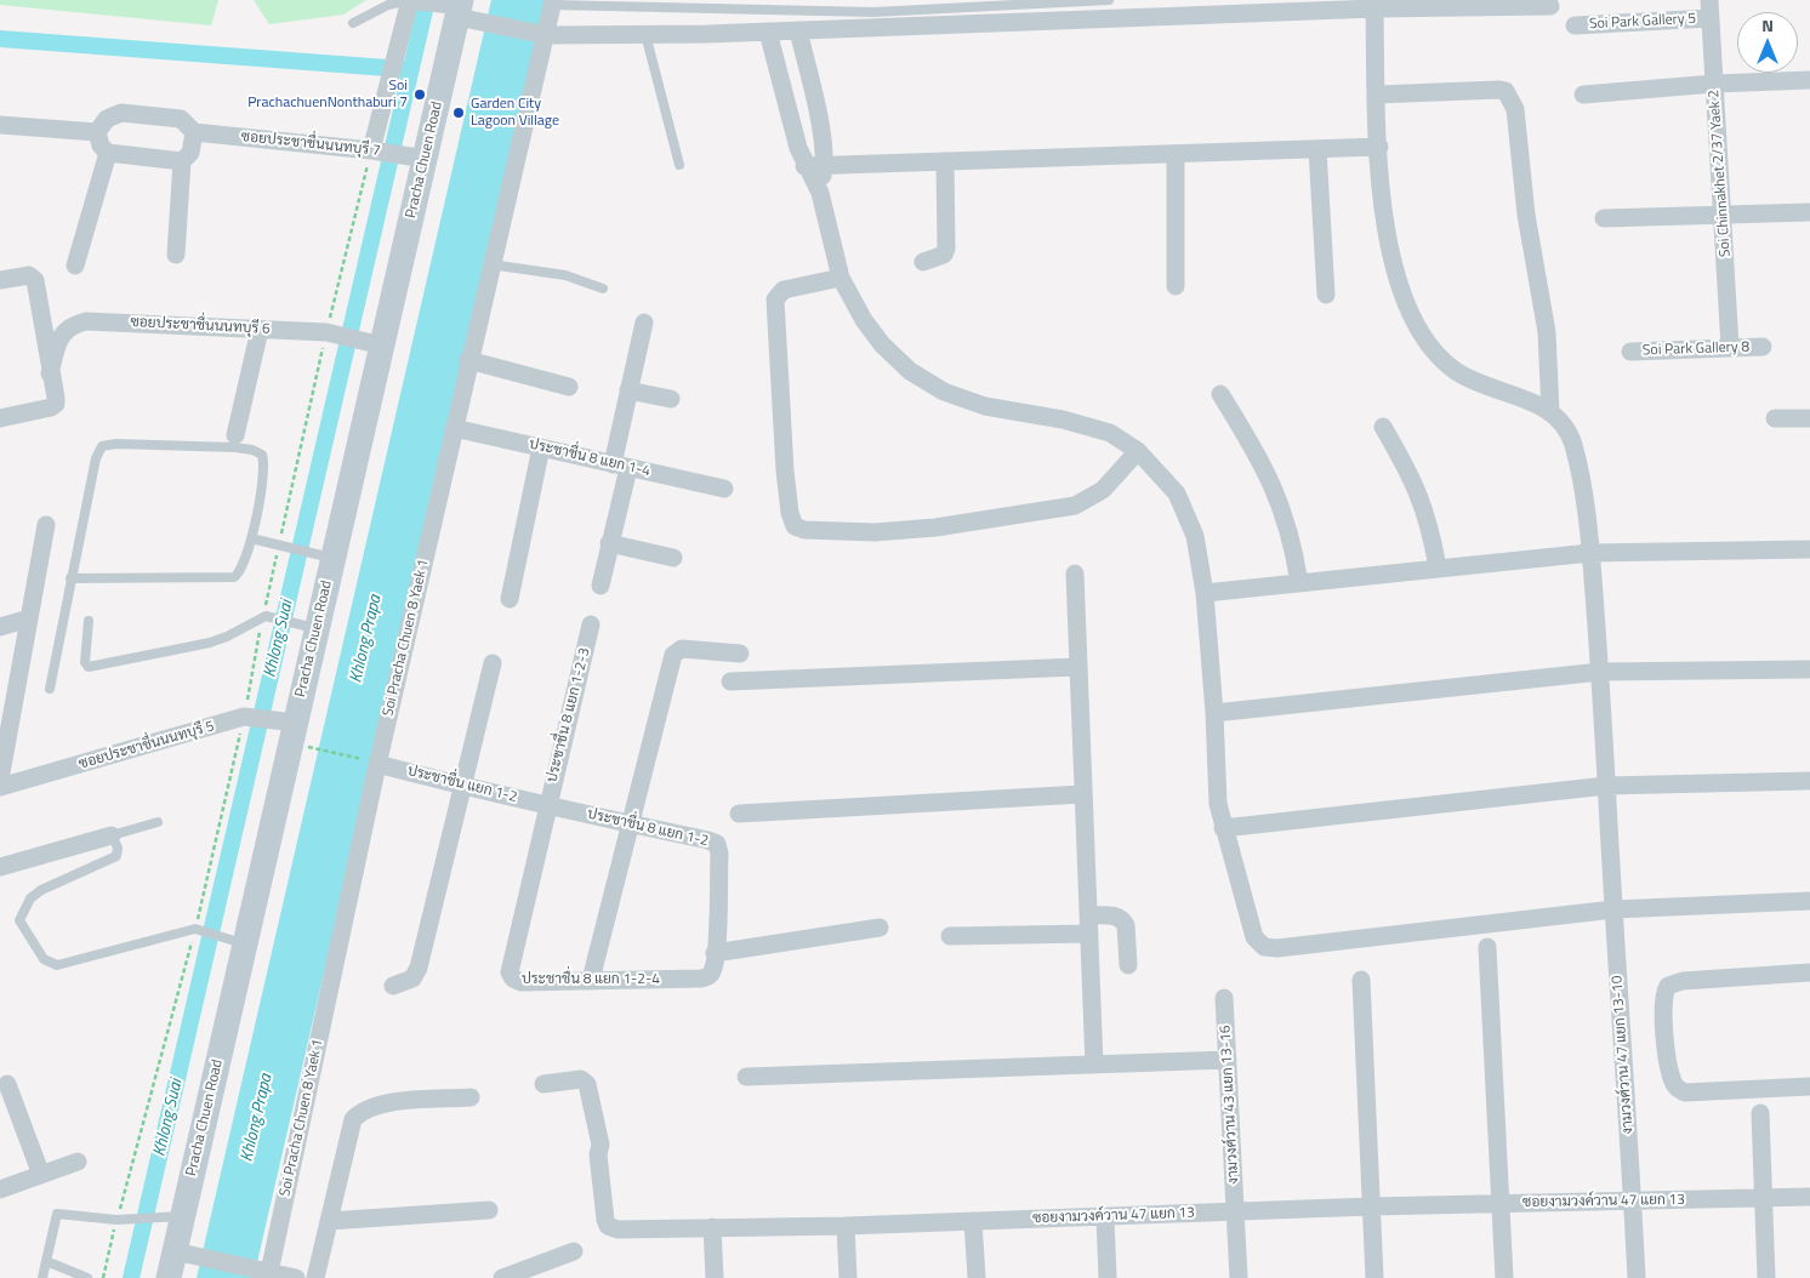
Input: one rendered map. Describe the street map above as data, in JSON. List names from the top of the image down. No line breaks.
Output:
{"streets":{"main road":["Pracha Chuen Road"],"street":["Soi Park Gallery 5","ซอยประชาชื่นนนทบุรี 7","Soi Chinnakhet 2/37 Yaek 2","ซอยประชาชื่นนนทบุรี 6","Soi Park Gallery 8","ประชาชื่น 8 แยก 1-4","Soi Pracha Chuen 8 Yaek 1","ประชาชื่น 8 แยก 1-2-3","ซอยประชาชื่นนนทบุรี 5","ประชาชื่น แยก 1-2","ประชาชื่น 8 แยก 1-2","ประชาชื่น 8 แยก 1-2-4","งามวงศ์วาน 47 แยก 13-10","งามวงศ์วาน 43 แยก 13-16","ซอยงามวงค์วาน 47 แยก 13"]},"crossings":[["Soi Park Gallery 5","Soi Chinnakhet 2/37 Yaek 2"],["ซอยประชาชื่นนนทบุรี 7","Pracha Chuen Road"],["Pracha Chuen Road","ซอยประชาชื่นนนทบุรี 6"],["Pracha Chuen Road","ซอยประชาชื่นนนทบุรี 5"],["Soi Chinnakhet 2/37 Yaek 2","Soi Park Gallery 8"],["ประชาชื่น 8 แยก 1-4","Soi Pracha Chuen 8 Yaek 1"],["Soi Pracha Chuen 8 Yaek 1","ประชาชื่น แยก 1-2"],["ประชาชื่น 8 แยก 1-2-3","ประชาชื่น แยก 1-2"],["ประชาชื่น 8 แยก 1-2-3","ประชาชื่น 8 แยก 1-2"],["ประชาชื่น 8 แยก 1-2-3","ประชาชื่น 8 แยก 1-2-4"],["ประชาชื่น แยก 1-2","ประชาชื่น 8 แยก 1-2"],["ประชาชื่น แยก 1-2","ประชาชื่น 8 แยก 1-2-4"],["ประชาชื่น 8 แยก 1-2","ประชาชื่น 8 แยก 1-2-4"],["งามวงศ์วาน 47 แยก 13-10","ซอยงามวงค์วาน 47 แยก 13"],["งามวงศ์วาน 43 แยก 13-16","ซอยงามวงค์วาน 47 แยก 13"]],"water":["Khlong Suai","Khlong Prapa"],"places":["Soi PrachachuenNonthaburi 7","Garden City Lagoon Village"],"north":"top"}
